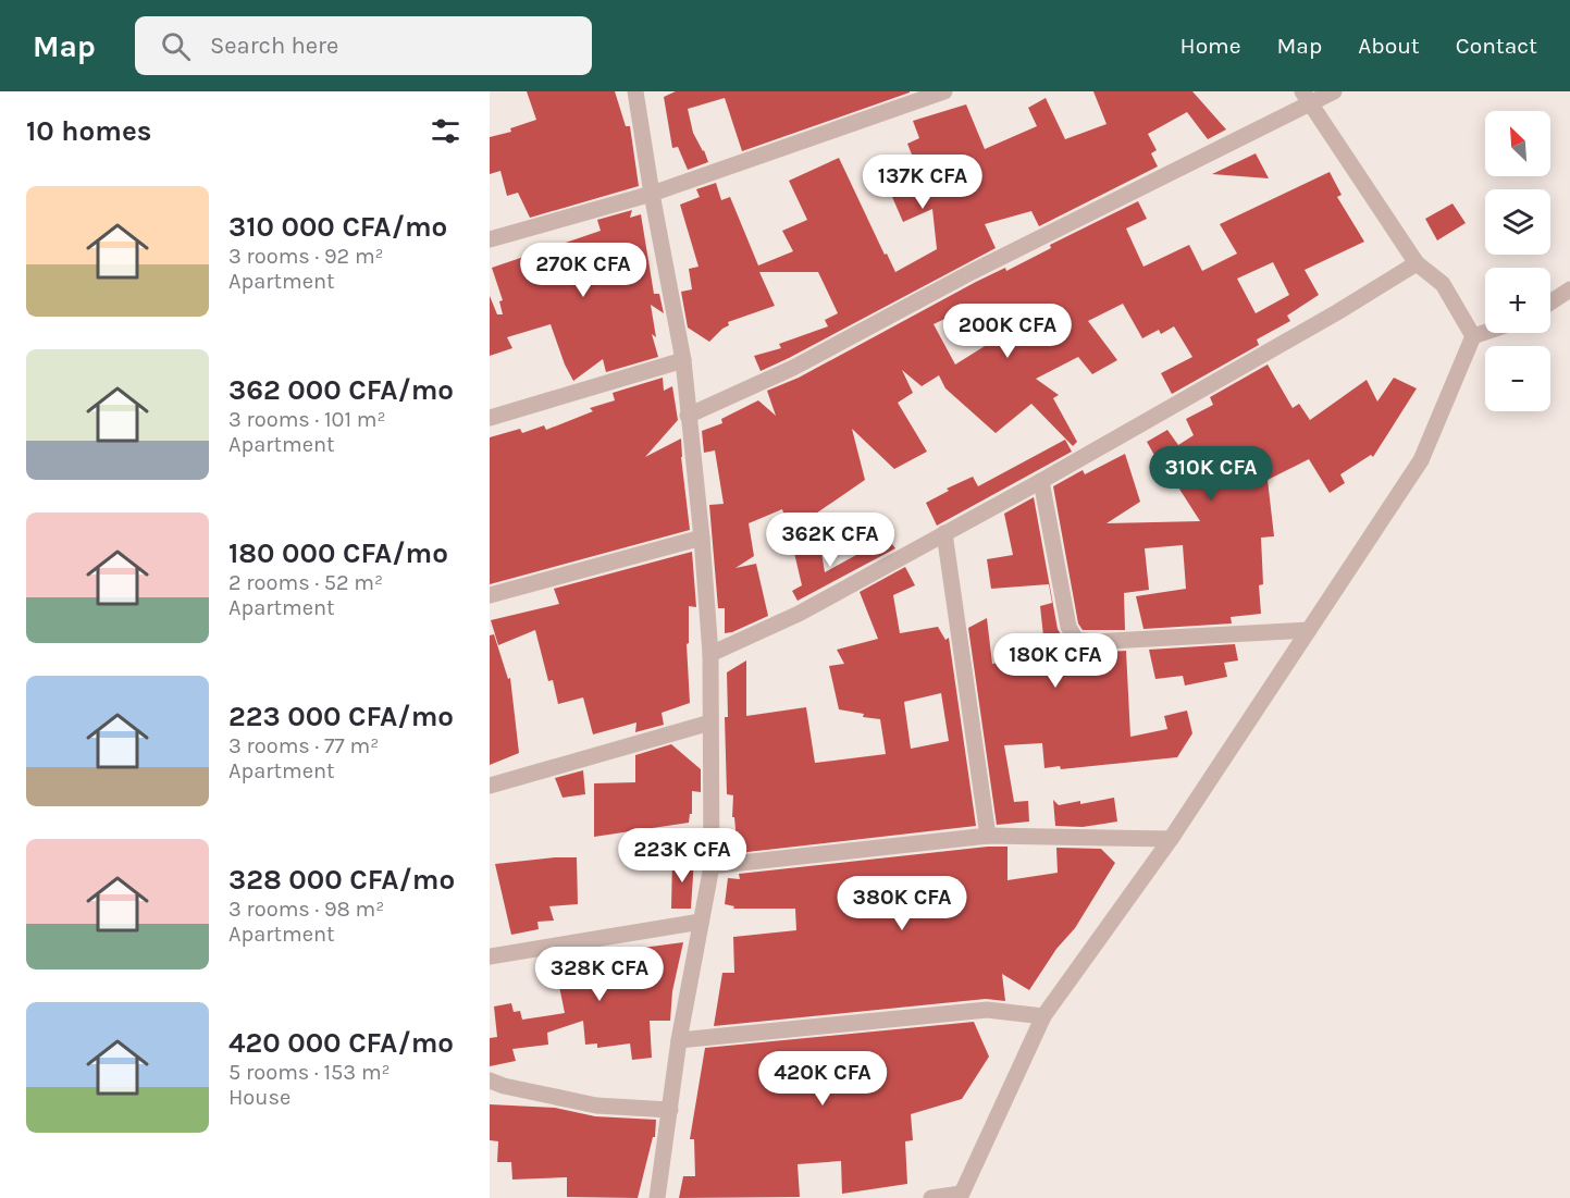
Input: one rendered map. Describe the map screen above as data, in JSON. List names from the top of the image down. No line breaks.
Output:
{"north":"top left","page":{"header":"Map","search":"Search here","nav":["Home","Map","About","Contact"],"heading":"10 homes","map_buttons":["+","−"],"price":["137K CFA","270K CFA","200K CFA","310K CFA","362K CFA","180K CFA","223K CFA","380K CFA","328K CFA","420K CFA"],"list":[{"name":"310 000 CFA/mo","note":"3 rooms · 92 m² · Apartment"},{"name":"362 000 CFA/mo","note":"3 rooms · 101 m² · Apartment"},{"name":"180 000 CFA/mo","note":"2 rooms · 52 m² · Apartment"},{"name":"223 000 CFA/mo","note":"3 rooms · 77 m² · Apartment"},{"name":"328 000 CFA/mo","note":"3 rooms · 98 m² · Apartment"},{"name":"420 000 CFA/mo","note":"5 rooms · 153 m² · House"}]}}
